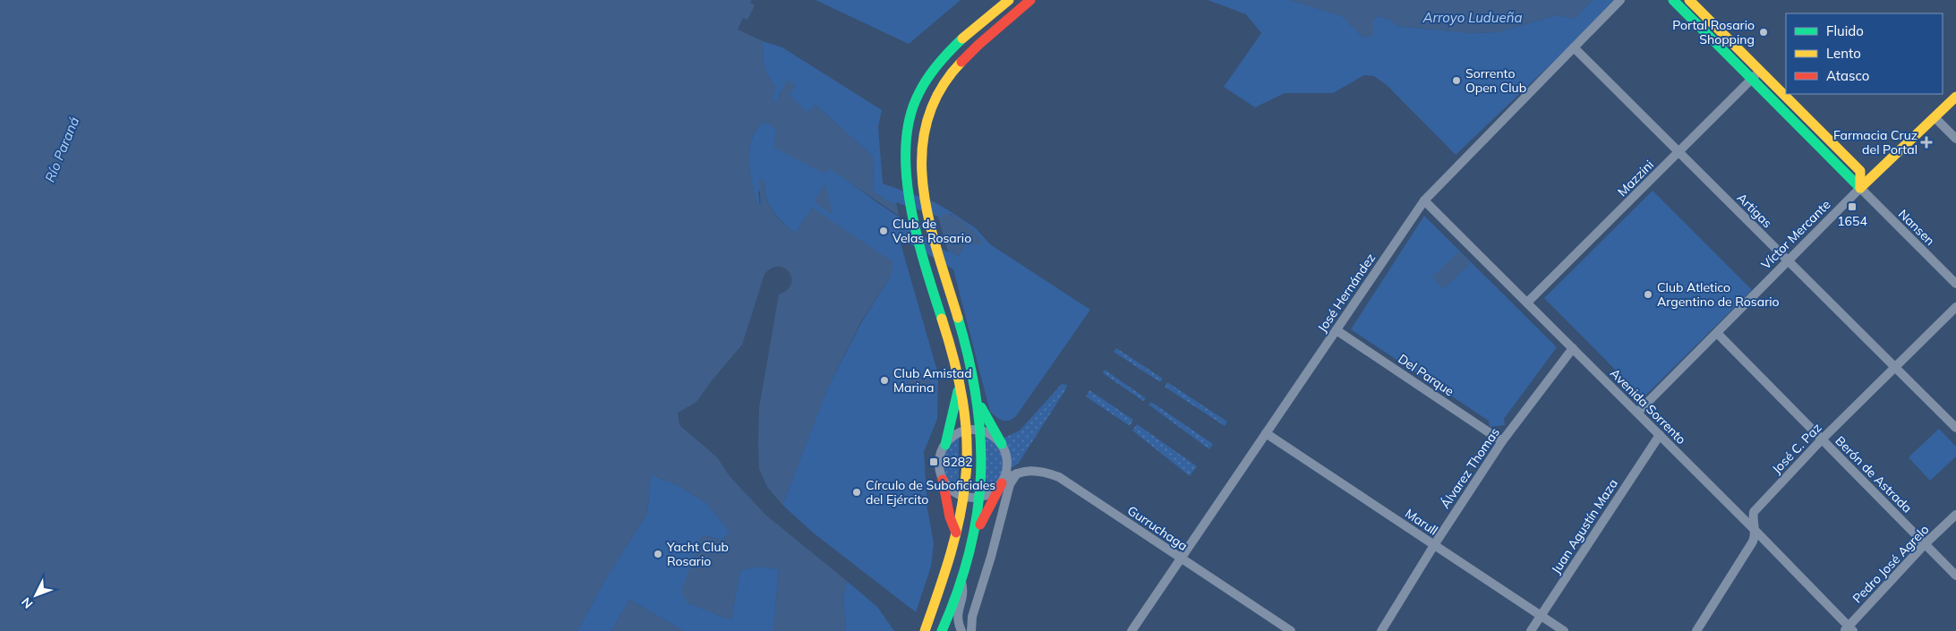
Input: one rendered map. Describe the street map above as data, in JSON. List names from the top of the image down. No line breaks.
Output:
{"streets":{"main road":["Víctor Mercante"],"street":["Mazzini","Artigas","Nansen","José Hernández","Del Parque","Avenida Sorrento","José C. Paz","Álvarez Thomas","Berón de Astrada","Marull","Juan Agustín Maza","Gurruchaga","Pedro José Agrelo"]},"crossings":[["Mazzini","Artigas"],["Mazzini","Avenida Sorrento"],["Artigas","Víctor Mercante"],["Artigas","José Hernández"],["Artigas","José C. Paz"],["Nansen","Víctor Mercante"],["Víctor Mercante","Avenida Sorrento"],["Víctor Mercante","Berón de Astrada"],["José Hernández","Del Parque"],["José Hernández","Avenida Sorrento"],["José Hernández","Marull"],["José Hernández","Gurruchaga"],["Del Parque","Álvarez Thomas"],["Avenida Sorrento","José C. Paz"],["Avenida Sorrento","Álvarez Thomas"],["Avenida Sorrento","Juan Agustín Maza"],["Avenida Sorrento","Pedro José Agrelo"],["José C. Paz","Berón de Astrada"],["Álvarez Thomas","Marull"],["Berón de Astrada","Pedro José Agrelo"],["Marull","Juan Agustín Maza"]],"water":["Arroyo Ludueña","Río Paraná"],"places":{"other":["Portal Rosario Shopping","Sorrento Open Club","Club de Velas Rosario","Club Atletico Argentino de Rosario","Club Amistad Marina","Círculo de Suboficiales del Ejército","Yacht Club Rosario"],"health":["Farmacia Cruz del Portal"],"transit":["1654","8282"]},"legend":["Fluido","Lento","Atasco"],"north":"bottom left"}
